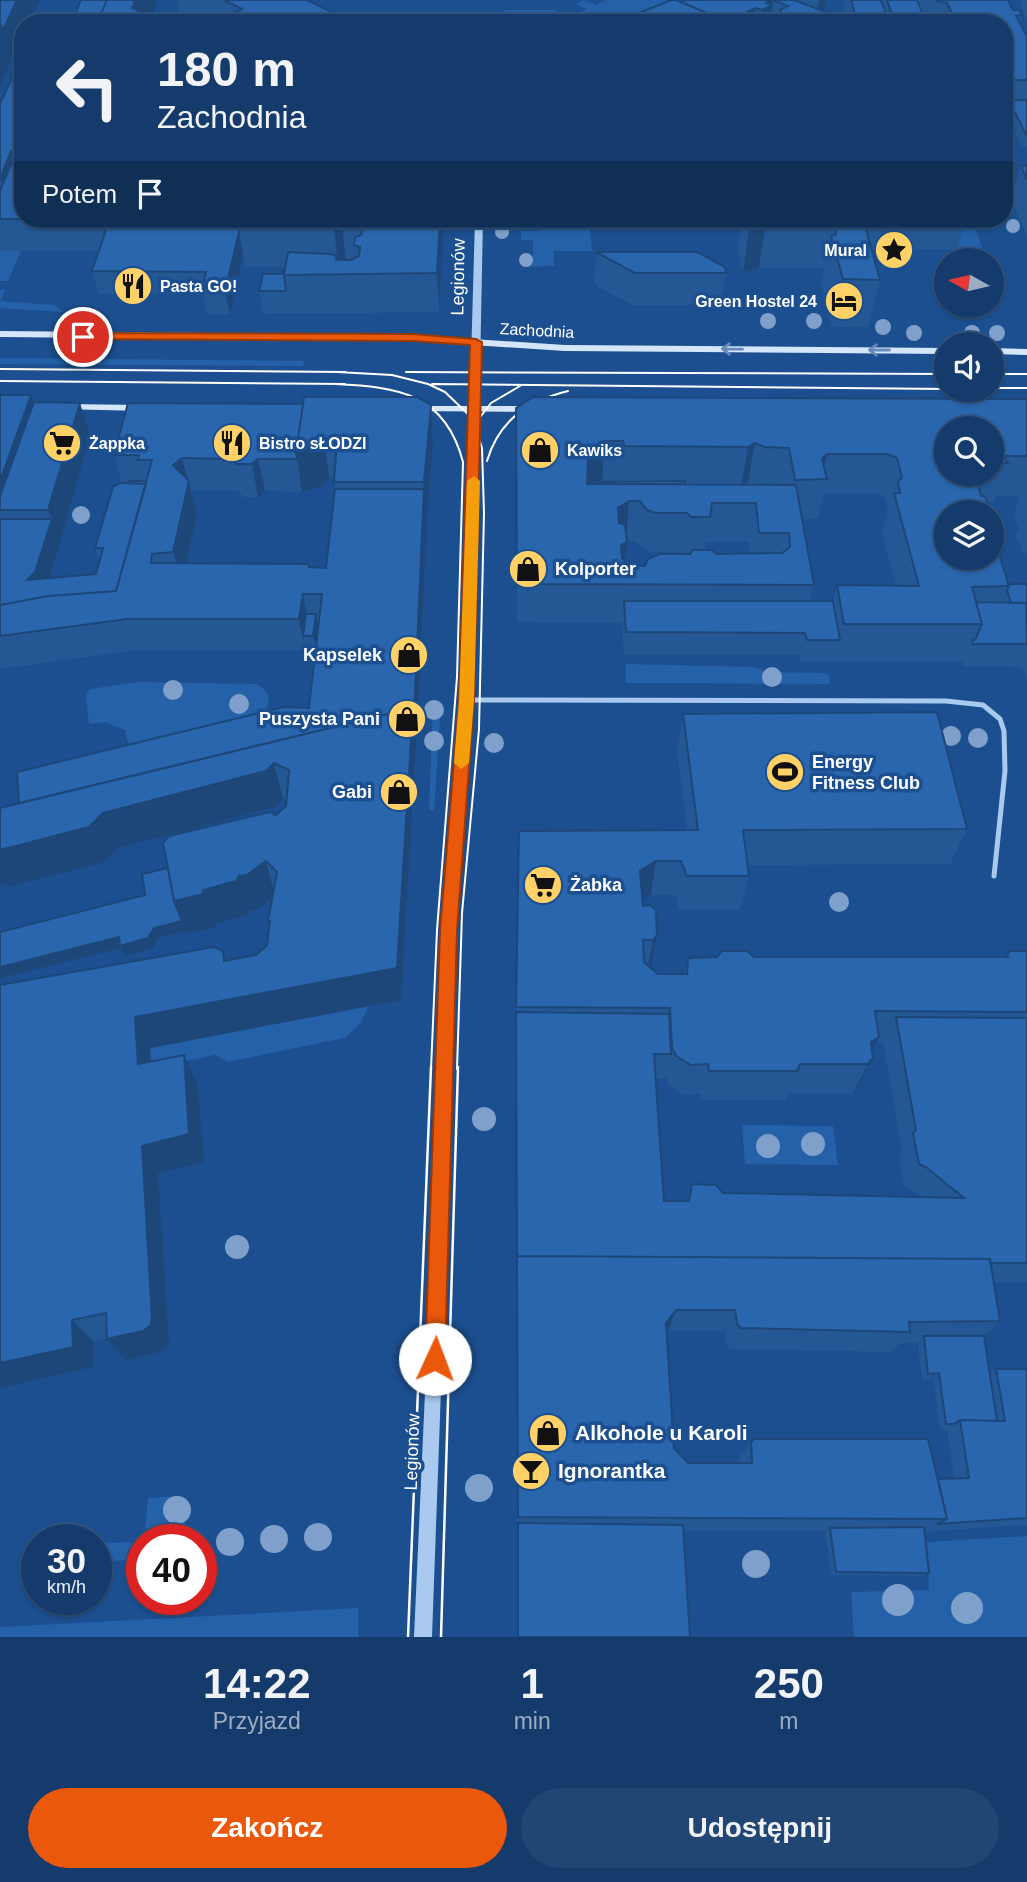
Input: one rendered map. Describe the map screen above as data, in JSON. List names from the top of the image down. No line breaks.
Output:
{"streets":{"main road":["Zachodnia"],"street":["Legionów"]},"crossings":[["Legionów","Zachodnia"]],"one_way":["Zachodnia"],"places":{"place":["Mural"],"restaurant":["Pasta GO!","Bistro sŁODZI"],"hotel":["Green Hostel 24"],"supermarket":["Żappka","Żabka"],"shop":["Kawiks","Kolporter","Kapselek","Puszysta Pani","Gabi","Alkohole u Karoli"],"sports":["Energy Fitness Club"],"bar":["Ignorantka"]},"north":"left","page":{"turn":["180 m","Zachodnia"],"then":"Potem","speed":"30 km/h","limit":"40","eta":["14:22","Przyjazd","1","min","250","m"],"buttons":["Zakończ","Udostępnij"]}}
